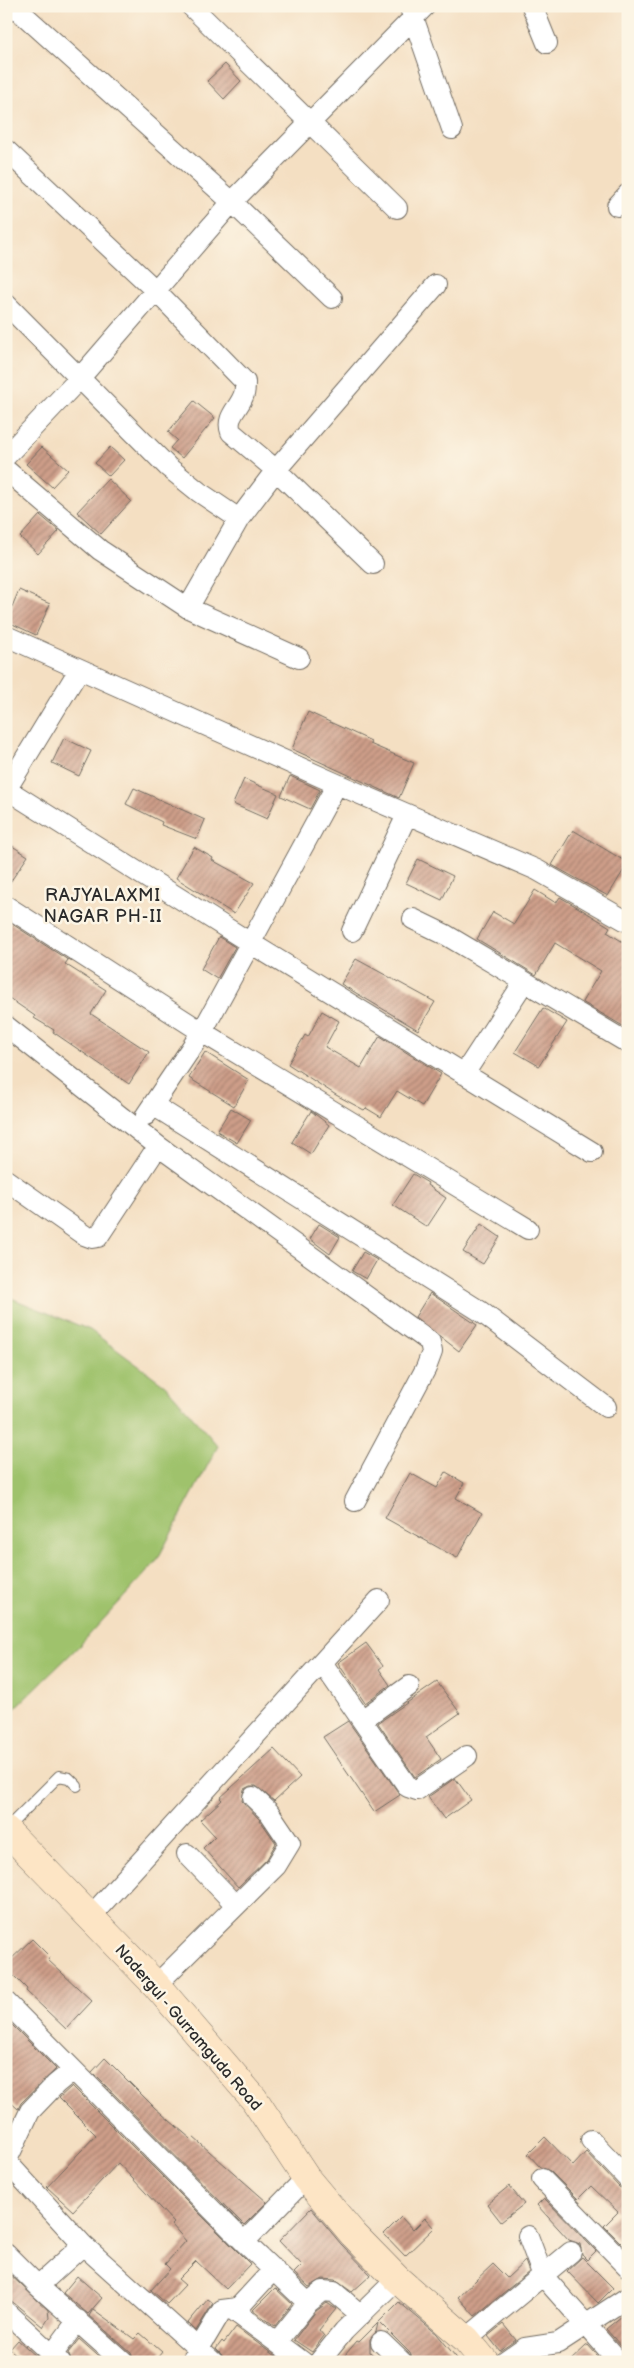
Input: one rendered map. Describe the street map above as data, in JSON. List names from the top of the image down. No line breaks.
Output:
{"streets":{"main road":["Nadergul - Gurramguda Road"]},"districts":["RAJYALAXMI NAGAR PH-II"]}
